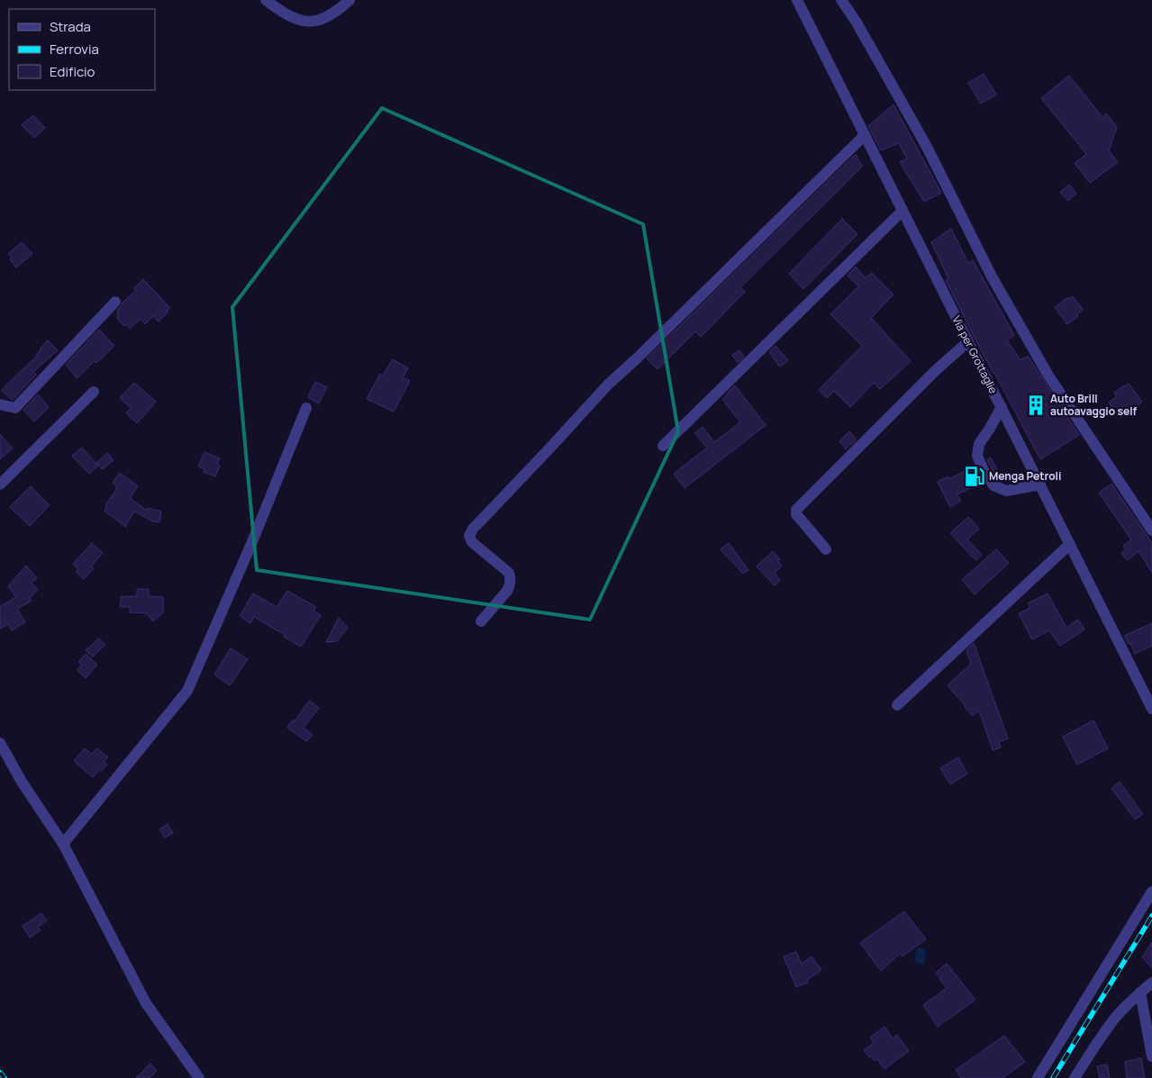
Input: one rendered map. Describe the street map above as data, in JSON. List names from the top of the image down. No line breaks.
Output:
{"streets":{"street":["Via per Grottaglie"]},"places":{"building":["Auto Brill autoavaggio self"],"fuel station":["Menga Petroli"]},"legend":["Strada","Ferrovia","Edificio"]}
